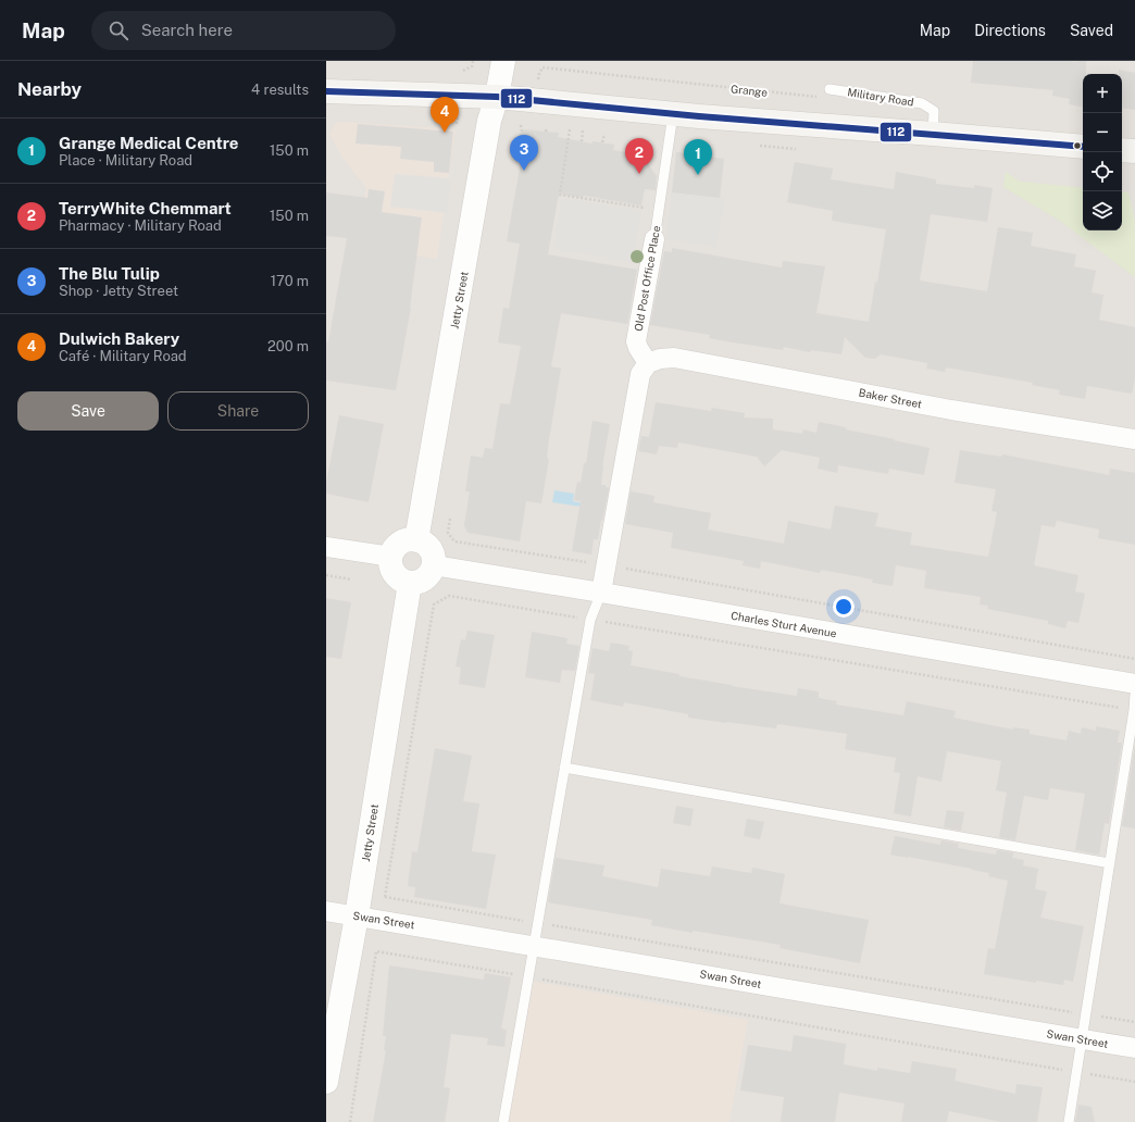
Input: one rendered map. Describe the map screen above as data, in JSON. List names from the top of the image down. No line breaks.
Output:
{"streets":{"street":["Old Post Office Place","Jetty Street","Baker Street","Charles Sturt Avenue","Swan Street"],"lane":["Military Road"],"path":["Grange"]},"crossings":[["Old Post Office Place","Baker Street"],["Jetty Street","Charles Sturt Avenue"],["Jetty Street","Swan Street"]],"lines":["transit line 112"],"page":{"header":"Map","search":"Search here","nav":["Map","Directions","Saved"],"heading":["Nearby","4 results"],"map_buttons":["+","−"],"pins":["4","3","2","1"],"list":[{"mark":"1","name":"Grange Medical Centre","note":"Place · Military Road","value":"150 m"},{"mark":"2","name":"TerryWhite Chemmart","note":"Pharmacy · Military Road","value":"150 m"},{"mark":"3","name":"The Blu Tulip","note":"Shop · Jetty Street","value":"170 m"},{"mark":"4","name":"Dulwich Bakery","note":"Café · Military Road","value":"200 m"}],"buttons":["Save","Share"]}}
